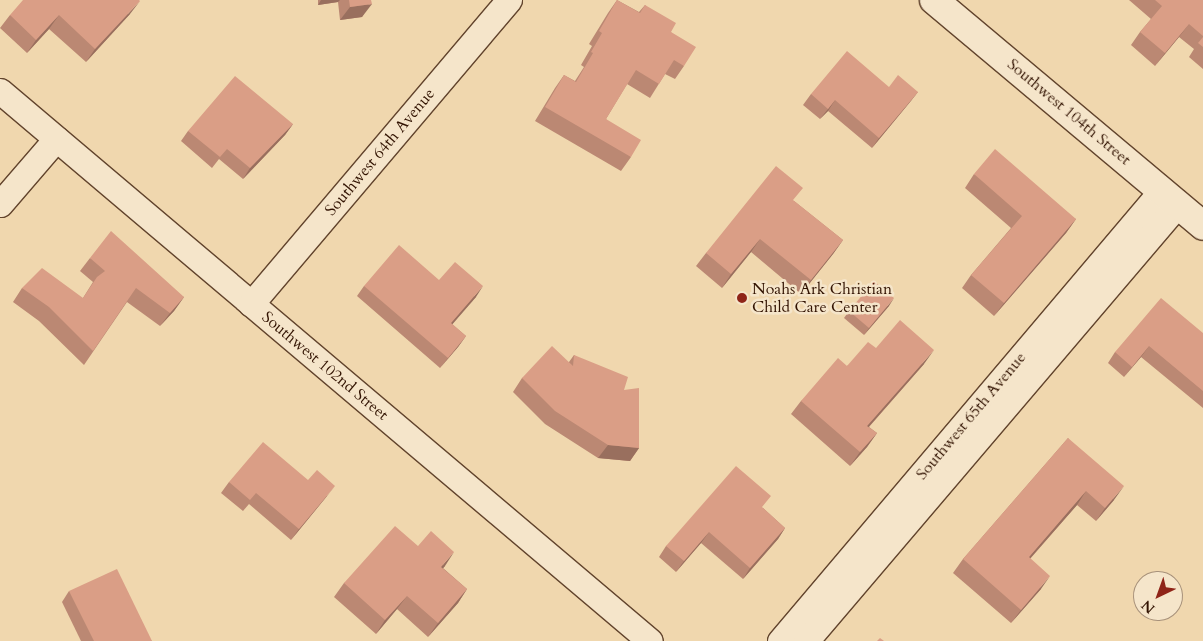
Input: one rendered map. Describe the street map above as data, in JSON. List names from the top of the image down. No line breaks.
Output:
{"streets":{"street":["Southwest 104th Street","Southwest 64th Avenue","Southwest 102nd Street","Southwest 65th Avenue"]},"crossings":[["Southwest 104th Street","Southwest 65th Avenue"],["Southwest 64th Avenue","Southwest 102nd Street"]],"places":["Noahs Ark Christian Child Care Center"],"north":"bottom left"}
